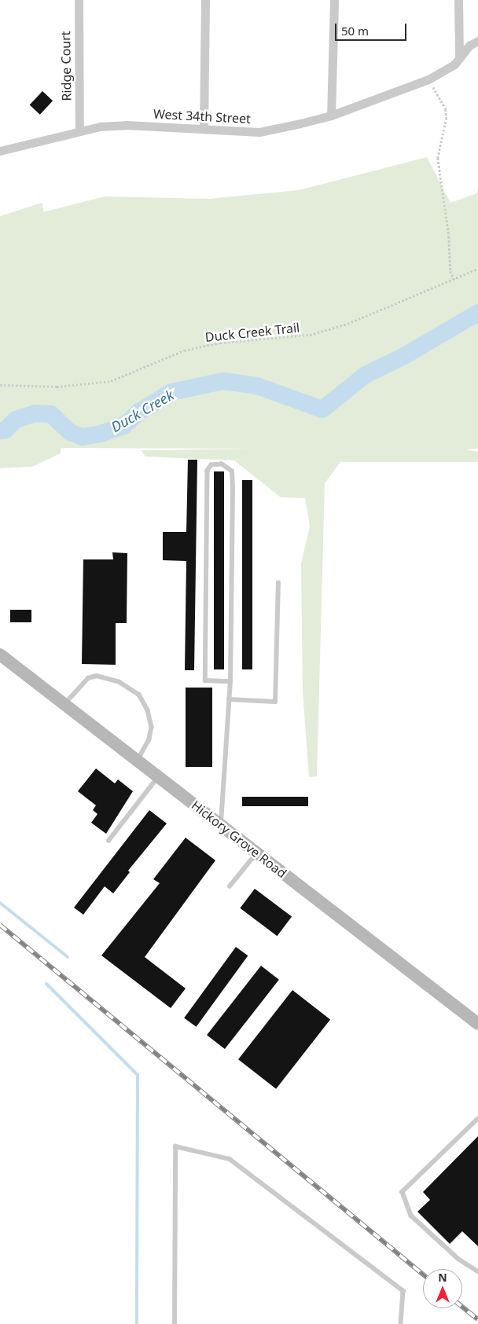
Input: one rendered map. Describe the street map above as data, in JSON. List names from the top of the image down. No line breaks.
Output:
{"streets":{"main road":["Hickory Grove Road"],"street":["Ridge Court","West 34th Street"],"path":["Duck Creek Trail"]},"crossings":[["Ridge Court","West 34th Street"]],"water":["Duck Creek"],"scale_bar":"50 m","north":"top"}
